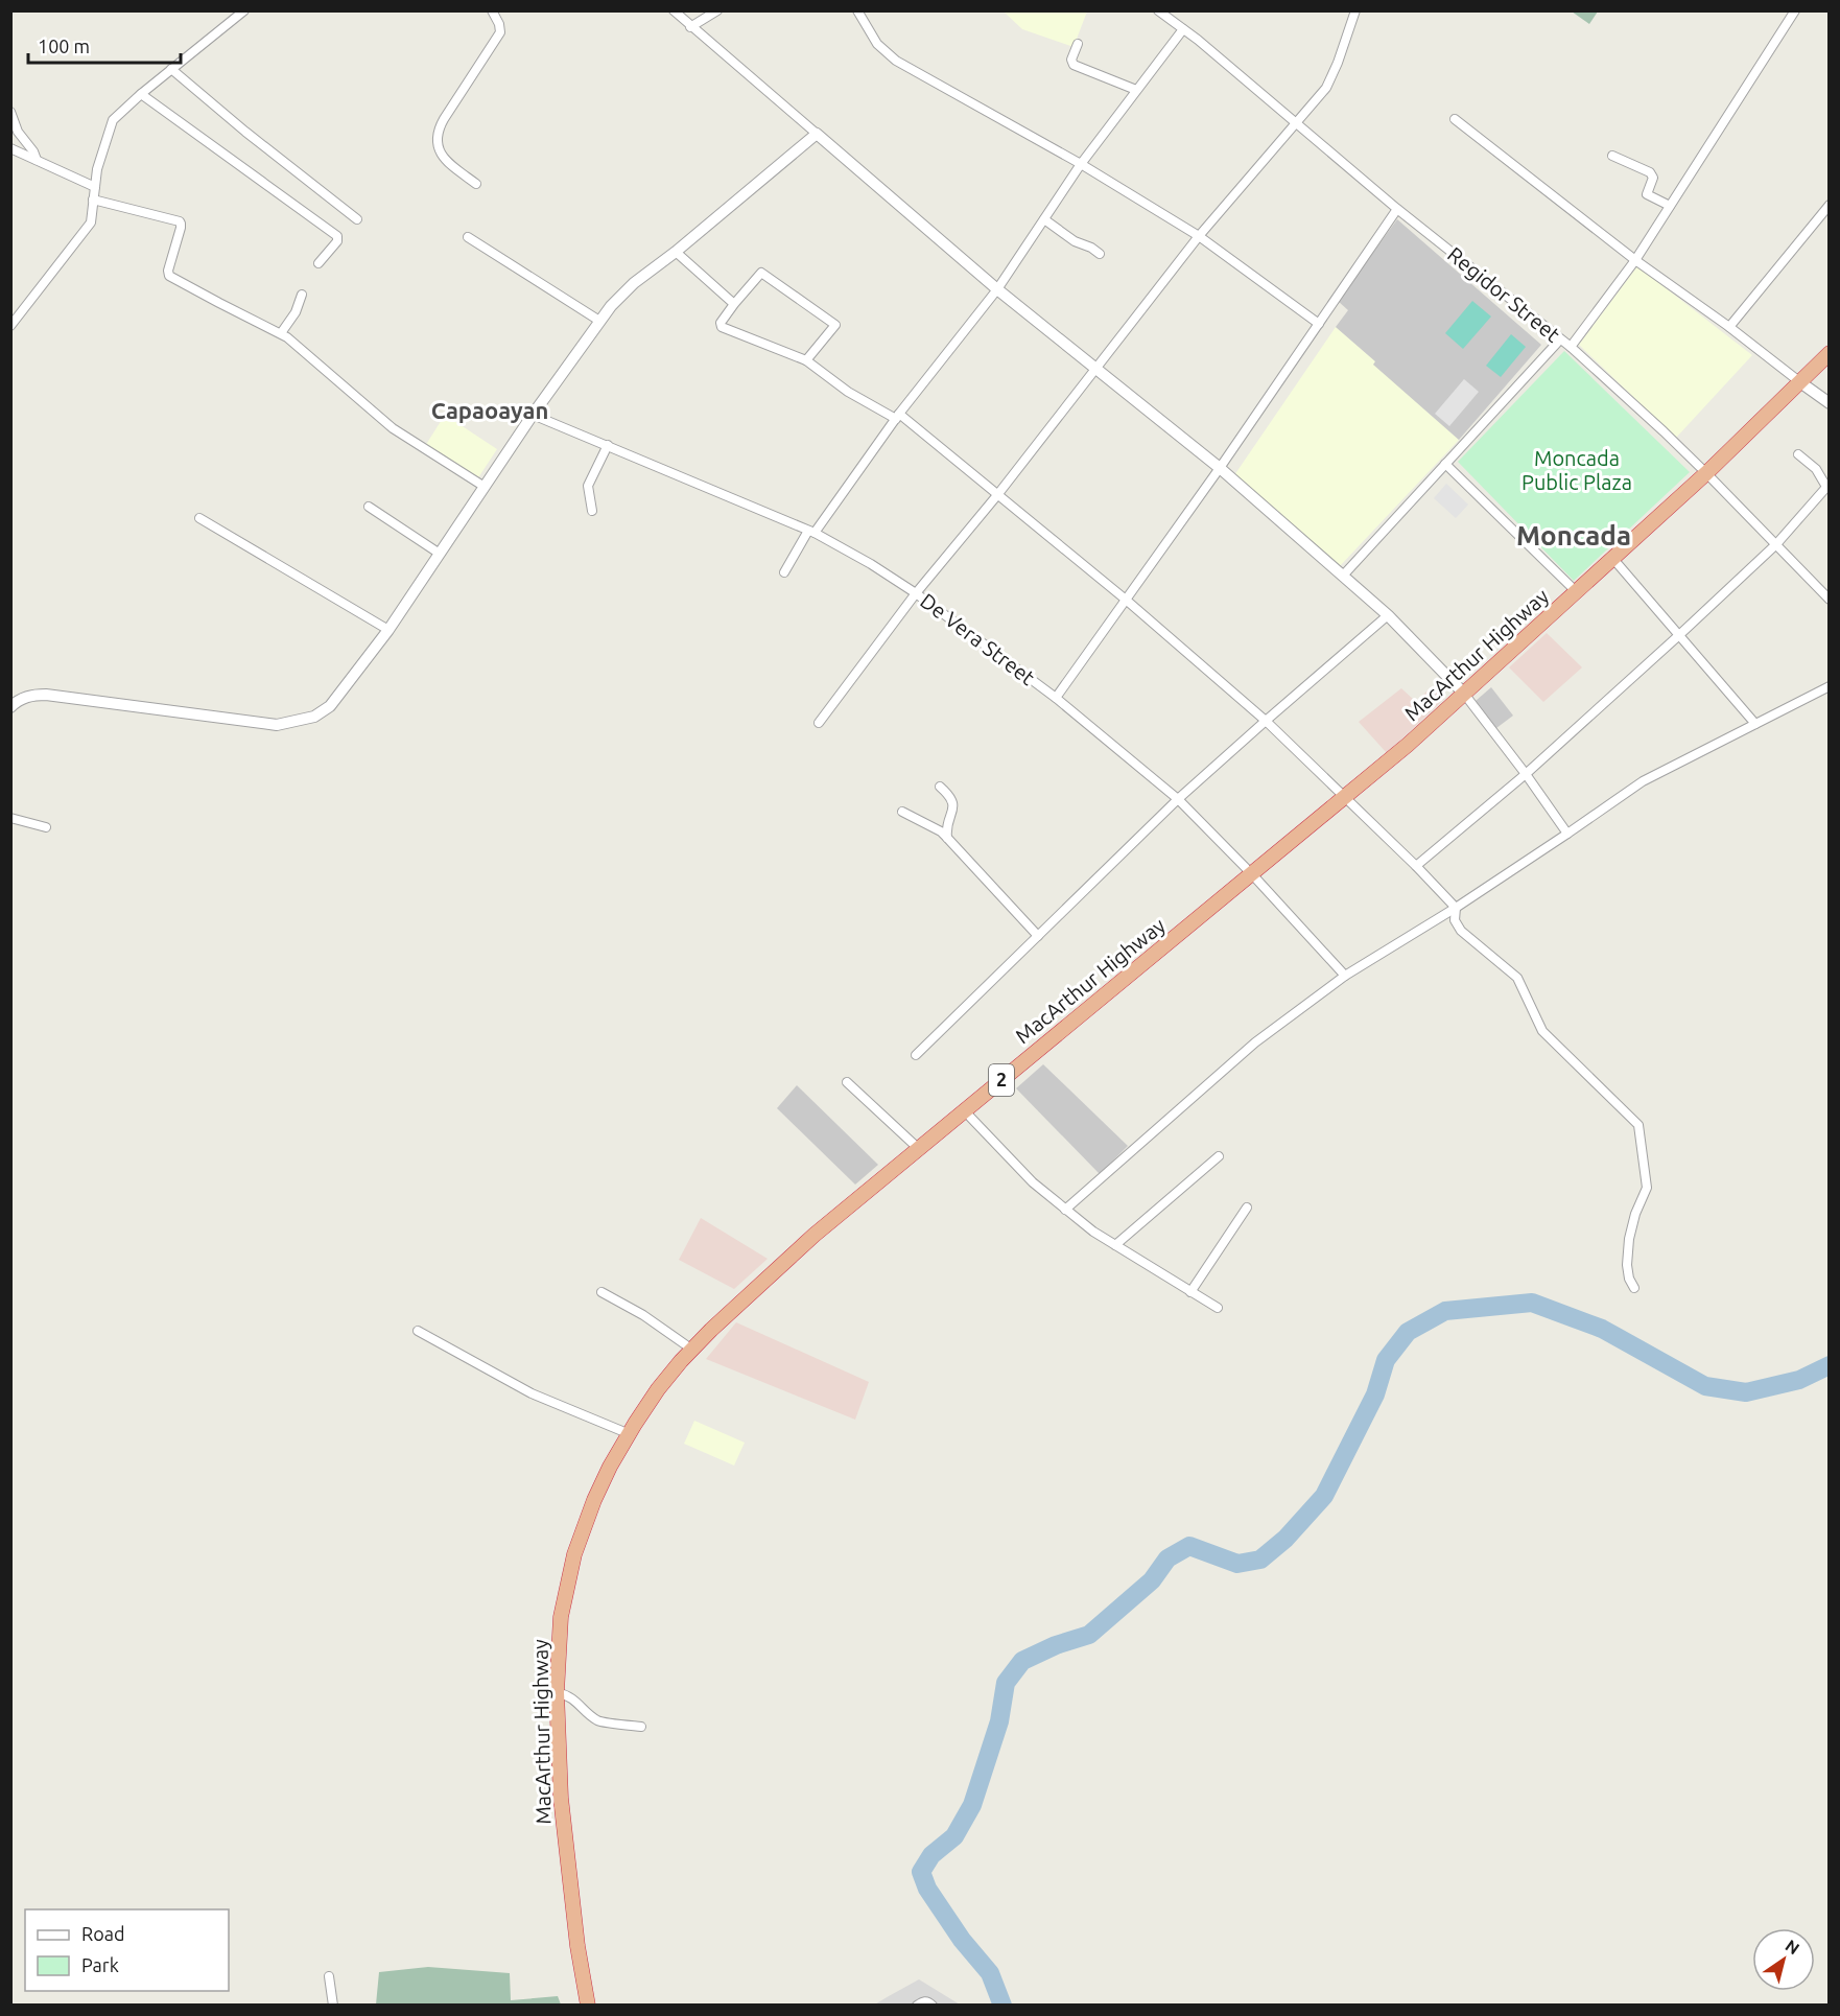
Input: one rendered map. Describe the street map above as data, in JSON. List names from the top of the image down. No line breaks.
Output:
{"streets":{"highway":["MacArthur Highway","2"],"street":["Regidor Street","De Vera Street"]},"crossings":[["Regidor Street","MacArthur Highway"],["De Vera Street","MacArthur Highway"]],"districts":["Capaoayan","Moncada"],"parks":["Moncada Public Plaza"],"legend":["Road","Park"],"scale_bar":"100 m","north":"top right"}
